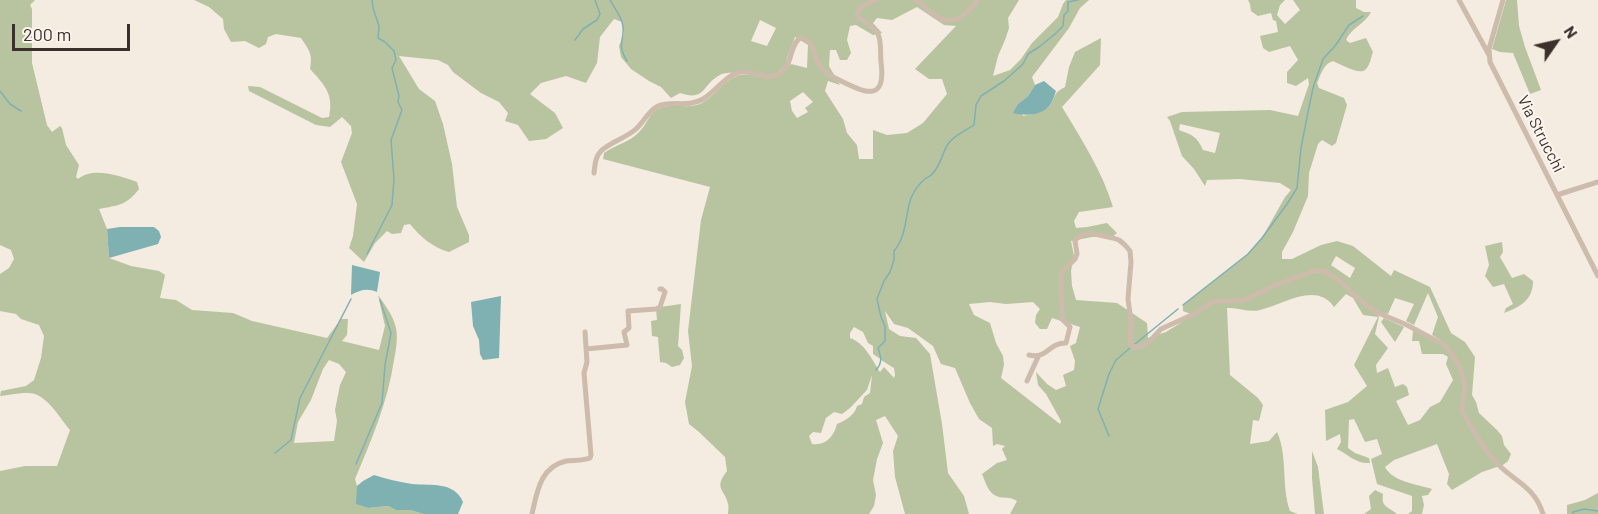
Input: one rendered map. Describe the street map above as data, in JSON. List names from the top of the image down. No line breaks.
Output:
{"streets":{"street":["Via Strucchi"]},"scale_bar":"200 m","north":"top right"}
